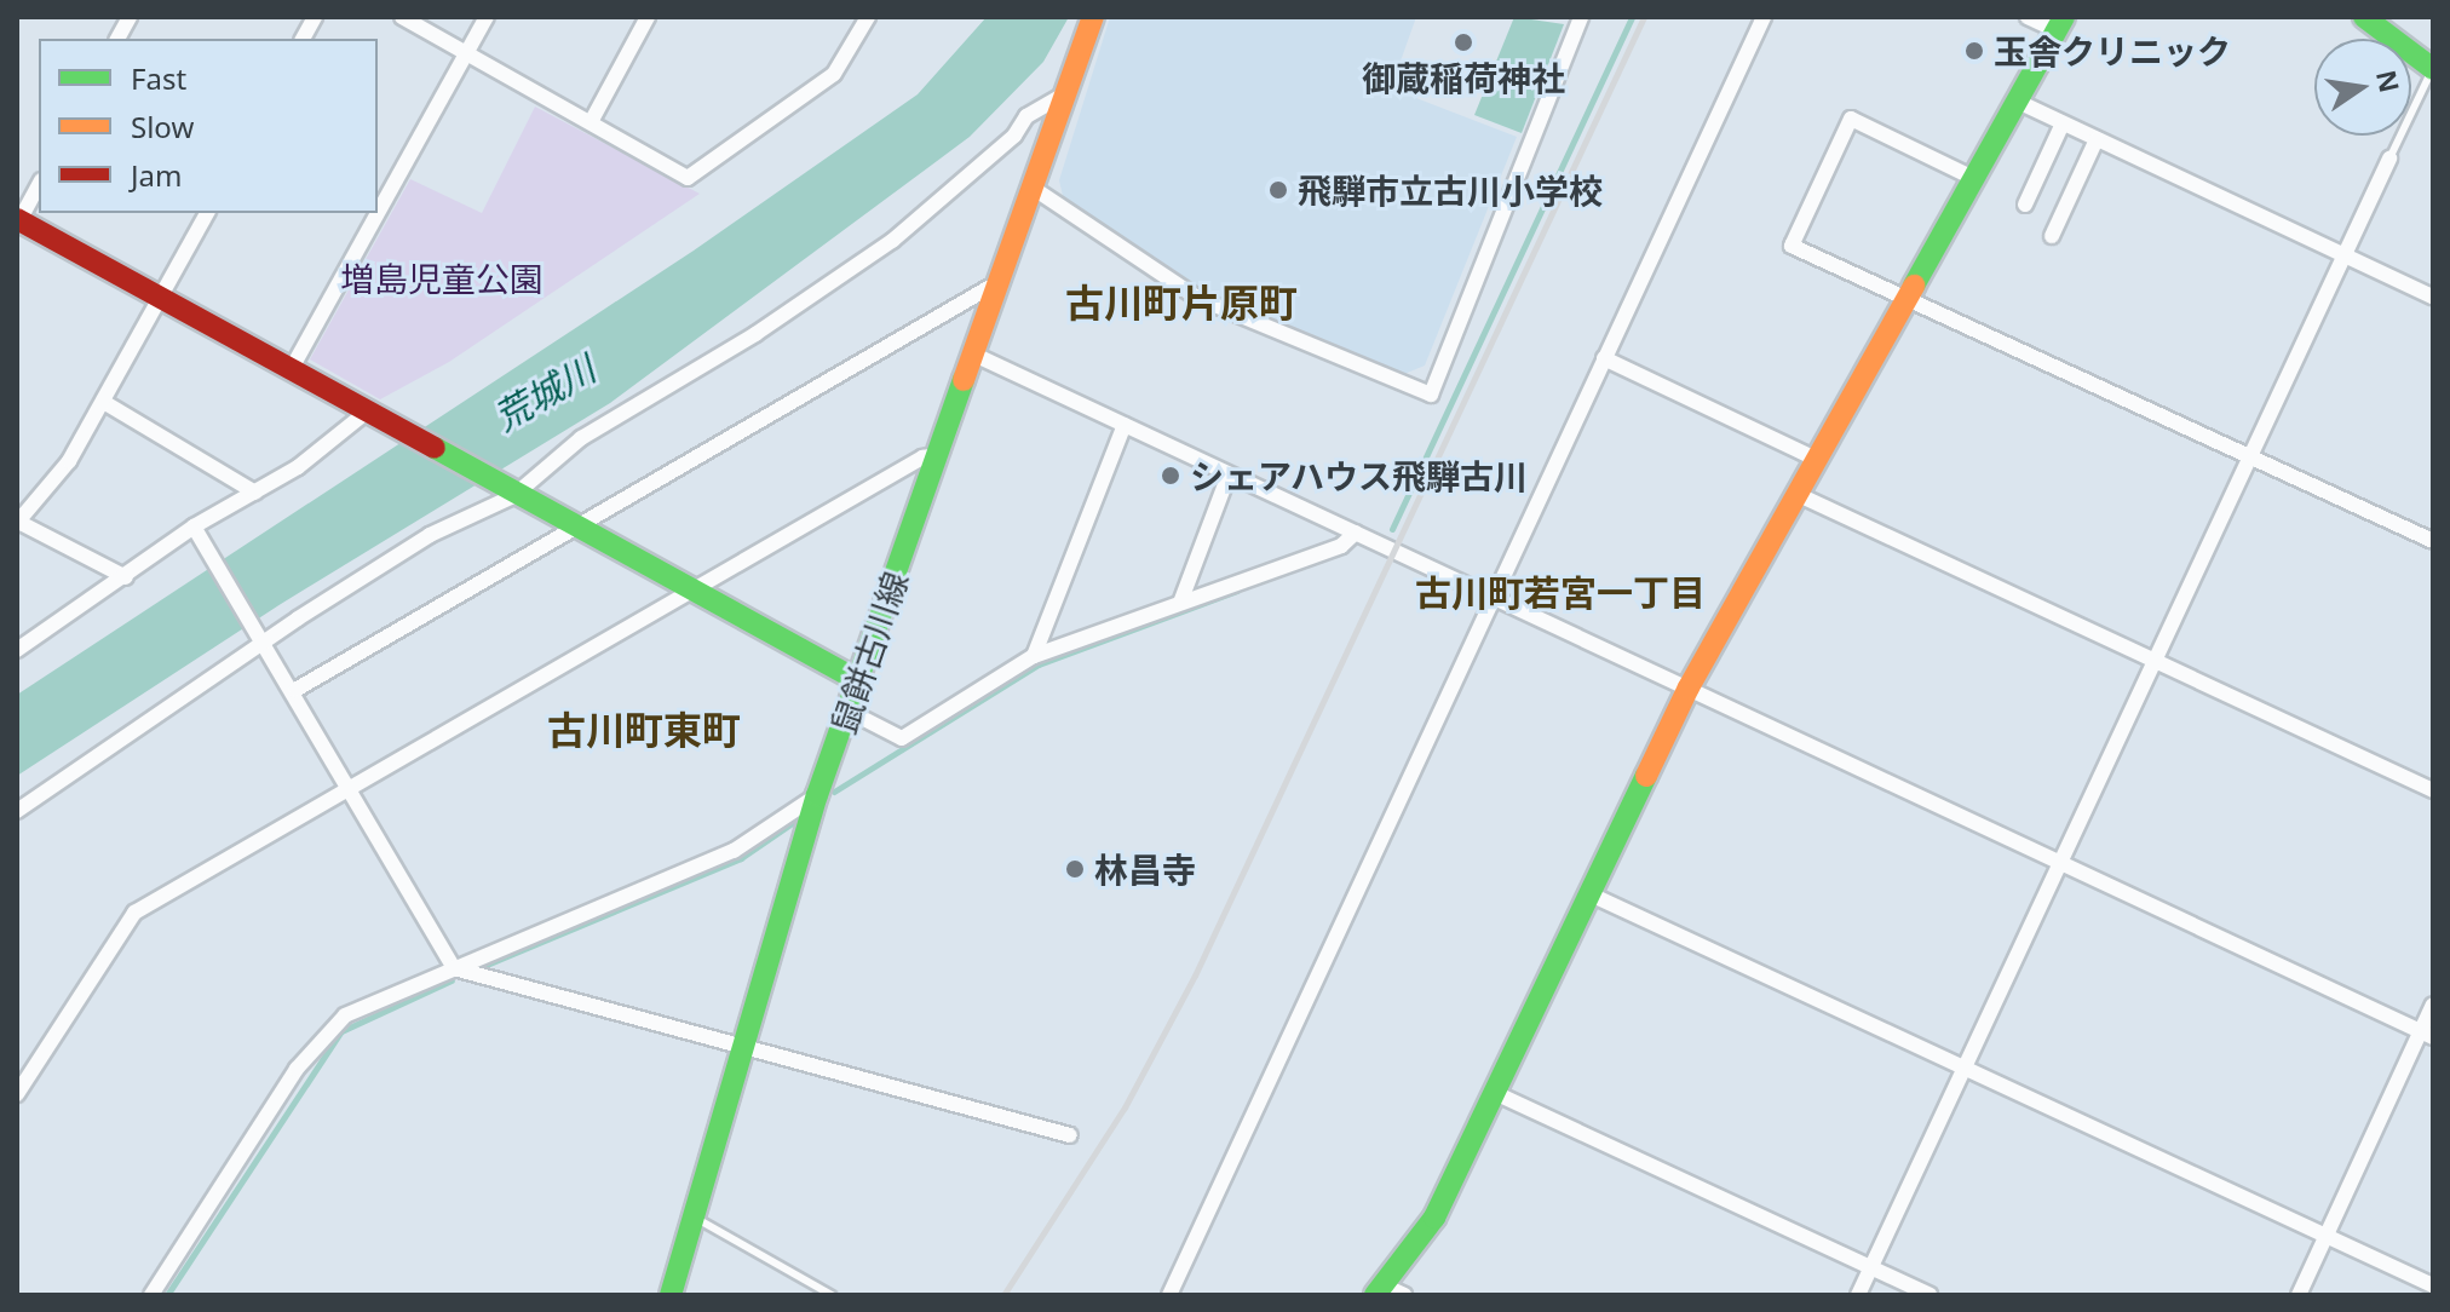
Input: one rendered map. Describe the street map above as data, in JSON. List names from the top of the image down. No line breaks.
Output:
{"streets":{"street":["鼠餅古川線"]},"districts":["古川町片原町","古川町若宮一丁目","古川町東町"],"water":["荒城川"],"parks":["増島児童公園"],"places":["御蔵稲荷神社","玉舎クリニック","飛騨市立古川小学校","シェアハウス飛騨古川","林昌寺"],"legend":["Fast","Slow","Jam"],"north":"right"}
